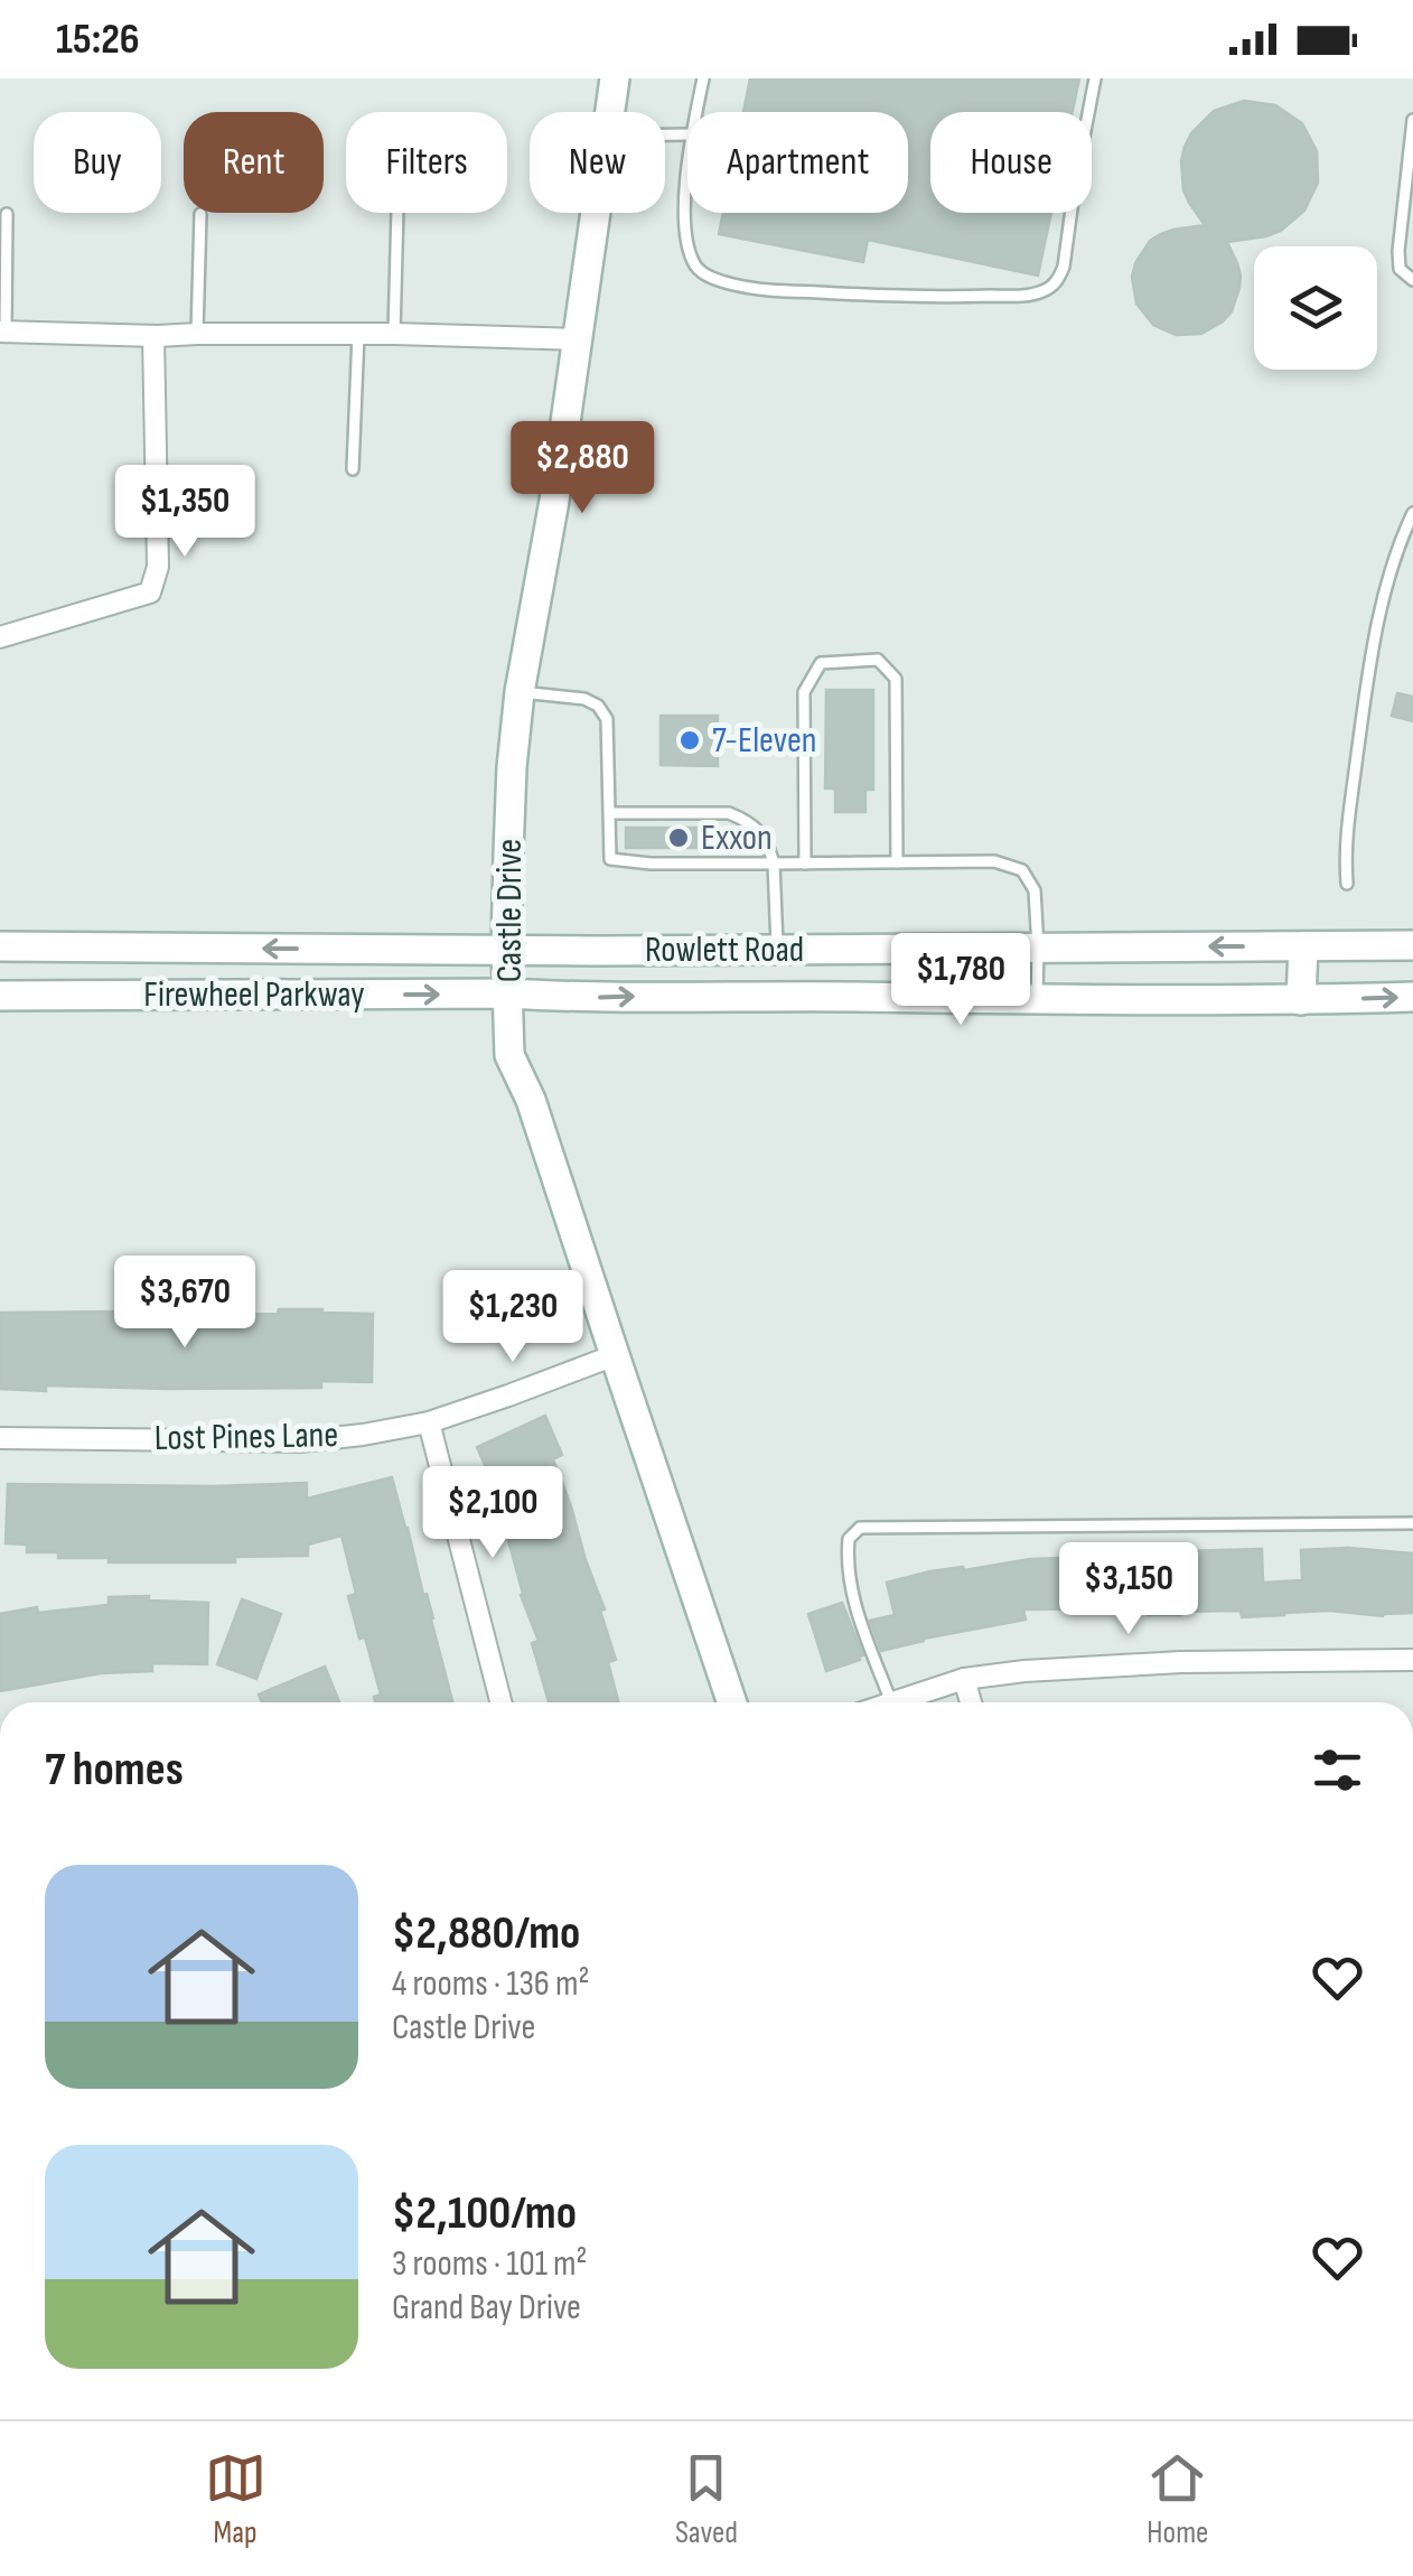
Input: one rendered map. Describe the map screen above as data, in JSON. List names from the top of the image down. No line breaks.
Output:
{"streets":{"main road":["Castle Drive","Rowlett Road","Firewheel Parkway"],"street":["Lost Pines Lane"]},"crossings":[["Castle Drive","Rowlett Road"],["Castle Drive","Firewheel Parkway"],["Castle Drive","Lost Pines Lane"],["Rowlett Road","Firewheel Parkway"]],"places":["7-Eleven","Exxon"],"page":{"status":"15:26","chip":["Buy","Rent","Filters","New","Apartment","House"],"price":["$2,880","$1,350","$1,780","$3,670","$1,230","$2,100","$3,150"],"heading":"7 homes","list":[{"name":"$2,880/mo","note":"4 rooms · 136 m² · Castle Drive"},{"name":"$2,100/mo","note":"3 rooms · 101 m² · Grand Bay Drive"}],"tabs":["Map","Saved","Home"]}}
